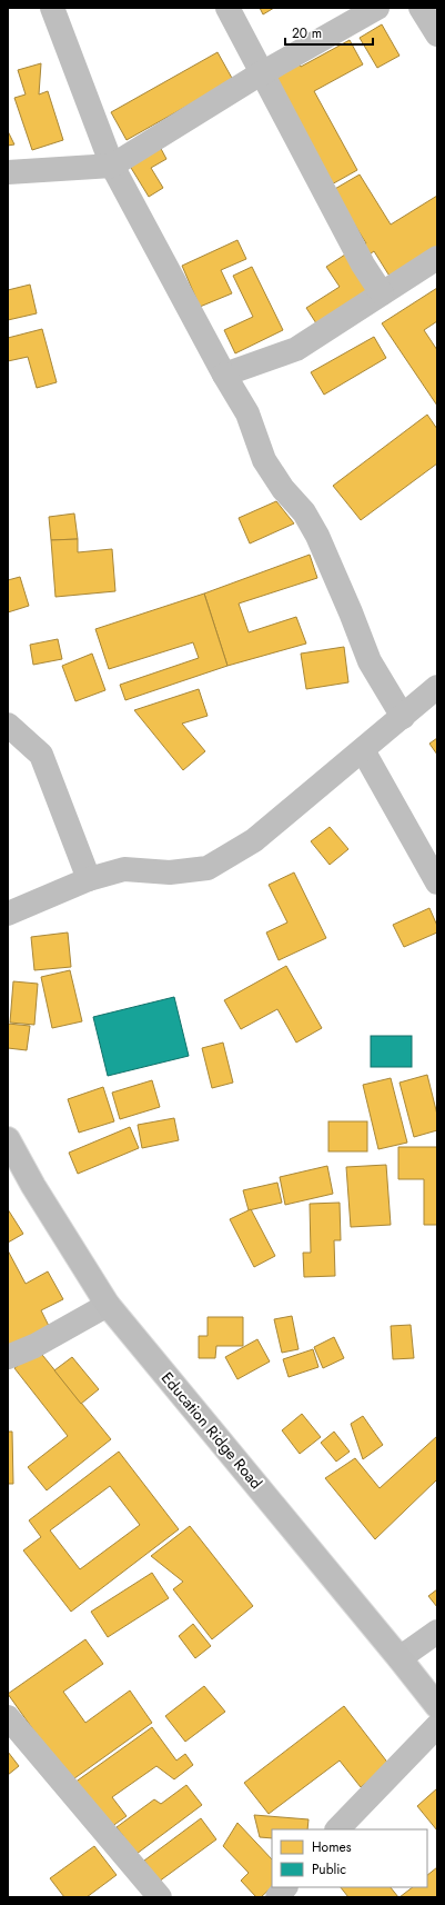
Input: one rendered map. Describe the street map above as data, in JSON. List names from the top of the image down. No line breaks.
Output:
{"streets":{"main road":["Education Ridge Road"]},"legend":["Homes","Public"],"scale_bar":"20 m"}
